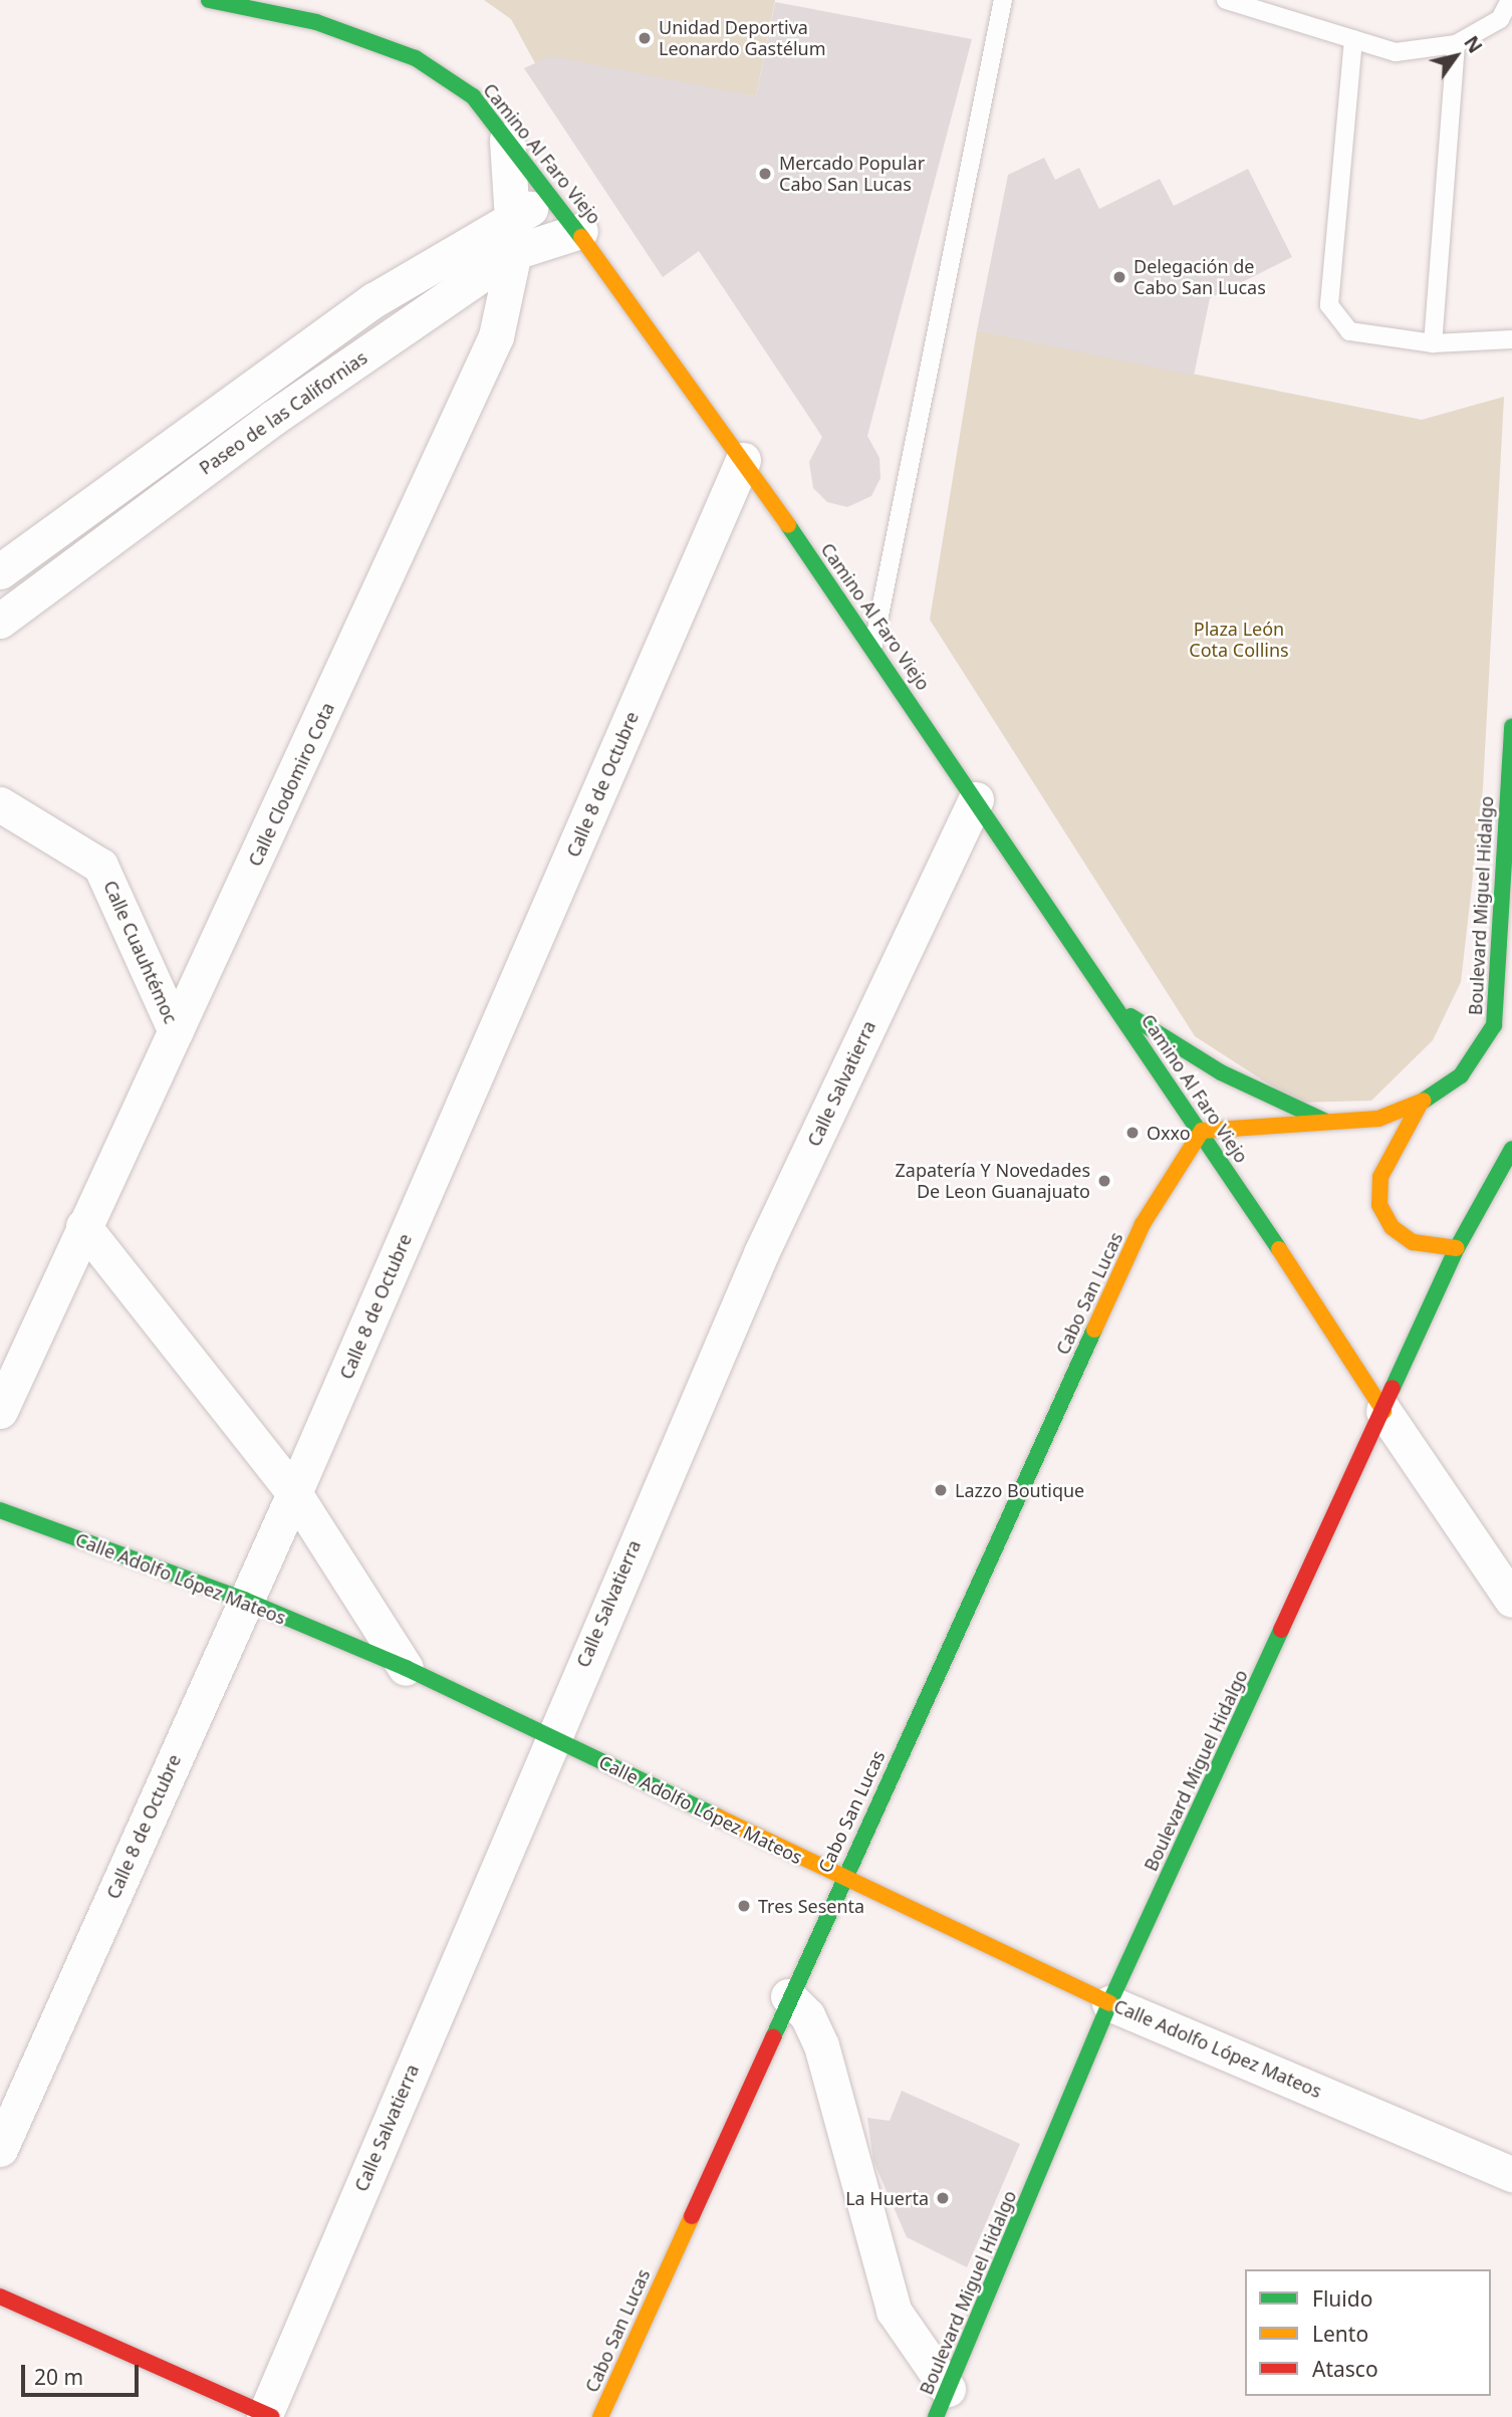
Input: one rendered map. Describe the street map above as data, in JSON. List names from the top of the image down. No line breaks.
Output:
{"streets":{"main road":["Camino Al Faro Viejo","Boulevard Miguel Hidalgo","Cabo San Lucas","Calle Adolfo López Mateos"],"street":["Paseo de las Californias","Calle Clodomiro Cota","Calle 8 de Octubre","Calle Cuauhtémoc","Calle Salvatierra"]},"crossings":[["Camino Al Faro Viejo","Paseo de las Californias"],["Camino Al Faro Viejo","Calle Clodomiro Cota"],["Camino Al Faro Viejo","Calle 8 de Octubre"],["Camino Al Faro Viejo","Boulevard Miguel Hidalgo"],["Camino Al Faro Viejo","Calle Salvatierra"],["Camino Al Faro Viejo","Cabo San Lucas"],["Paseo de las Californias","Calle Clodomiro Cota"],["Calle Clodomiro Cota","Calle Cuauhtémoc"],["Calle 8 de Octubre","Calle Adolfo López Mateos"],["Boulevard Miguel Hidalgo","Cabo San Lucas"],["Boulevard Miguel Hidalgo","Calle Adolfo López Mateos"],["Calle Salvatierra","Calle Adolfo López Mateos"],["Cabo San Lucas","Calle Adolfo López Mateos"]],"parks":["Plaza León Cota Collins"],"places":["Unidad Deportiva Leonardo Gastélum","Mercado Popular Cabo San Lucas","Delegación de Cabo San Lucas","Oxxo","Zapatería Y Novedades De Leon Guanajuato","Lazzo Boutique","Tres Sesenta","La Huerta"],"legend":["Fluido","Lento","Atasco"],"scale_bar":"20 m","north":"top right"}
